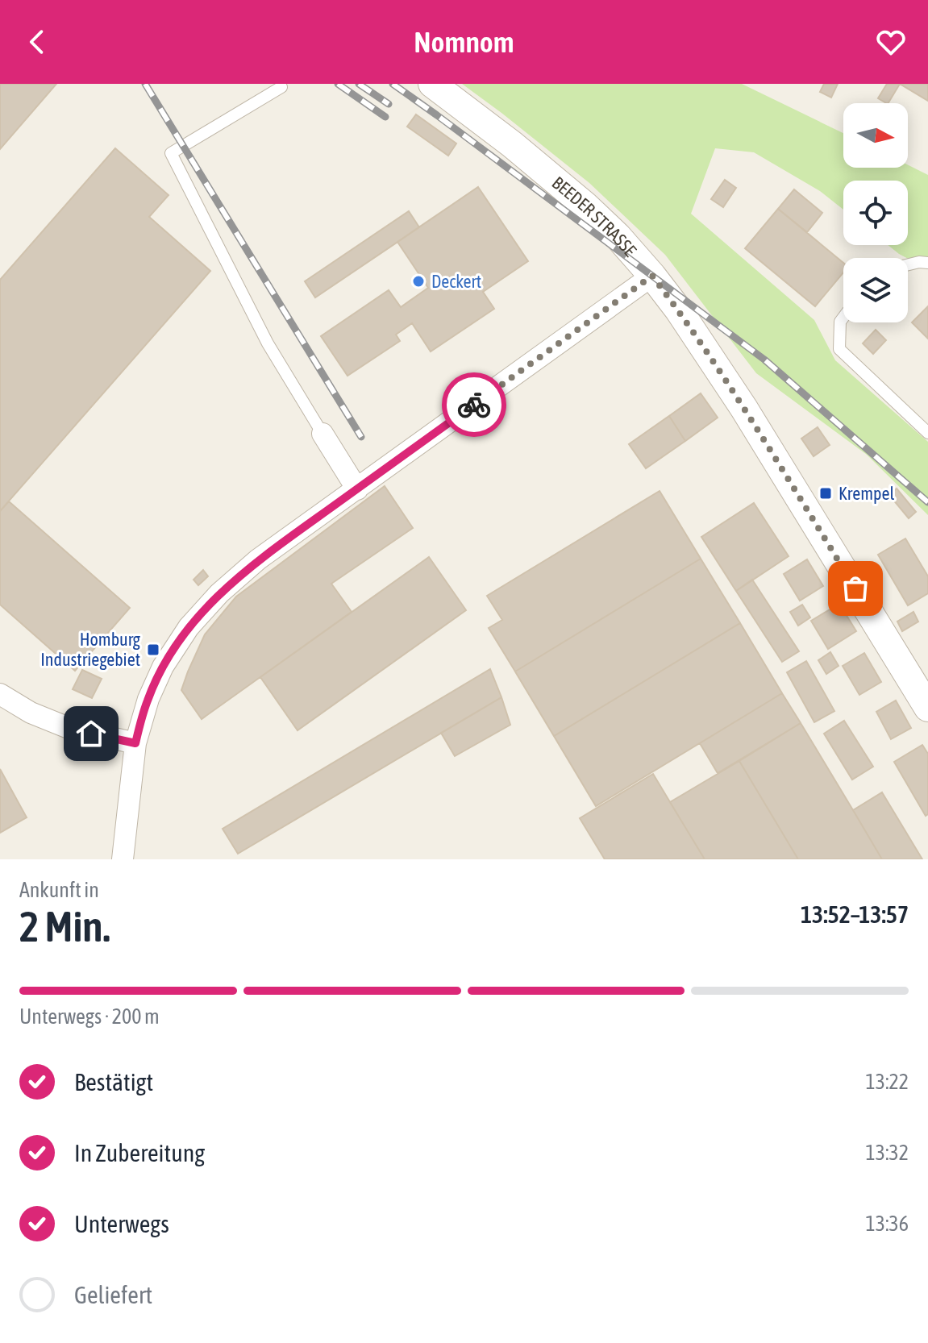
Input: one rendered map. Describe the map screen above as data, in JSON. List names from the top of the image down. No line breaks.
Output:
{"streets":{"street":["BEEDER STRASSE"]},"places":{"other":["Deckert"],"transit":["Krempel","Homburg Industriegebiet"]},"north":"right","page":{"header":"Nomnom","heading":["2 Min.","Ankunft in","13:52–13:57"],"bar":"Unterwegs · 200 m","list":[["Bestätigt","13:22"],["In Zubereitung","13:32"],["Unterwegs","13:36"],"Geliefert"]}}
